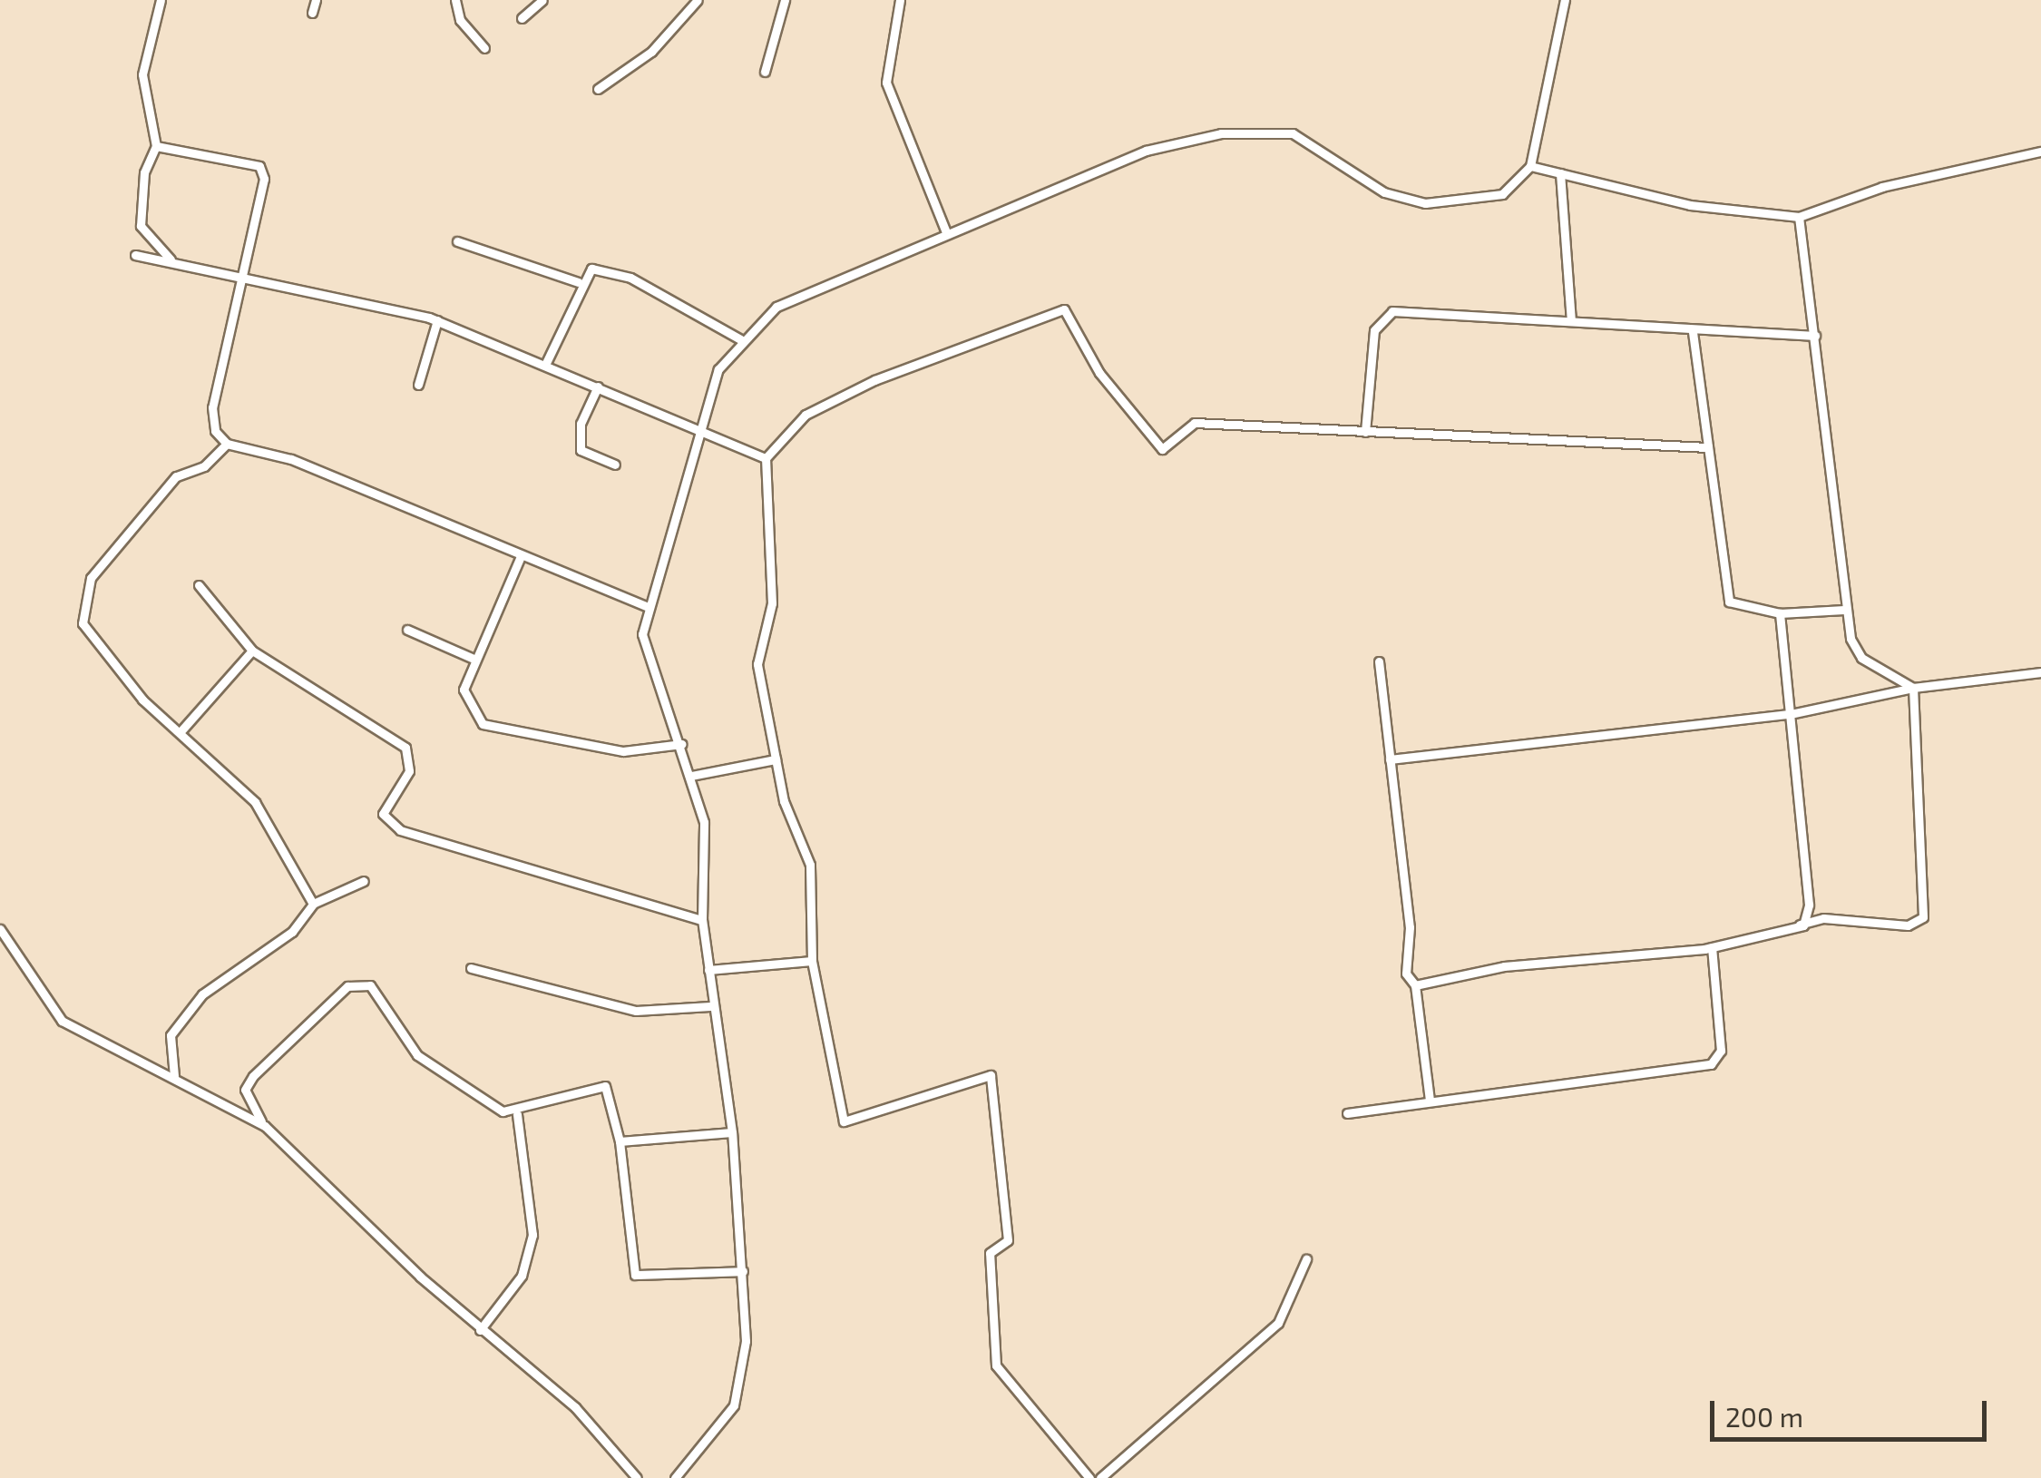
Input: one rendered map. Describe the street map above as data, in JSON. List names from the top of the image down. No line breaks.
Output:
{"scale_bar":"200 m"}
